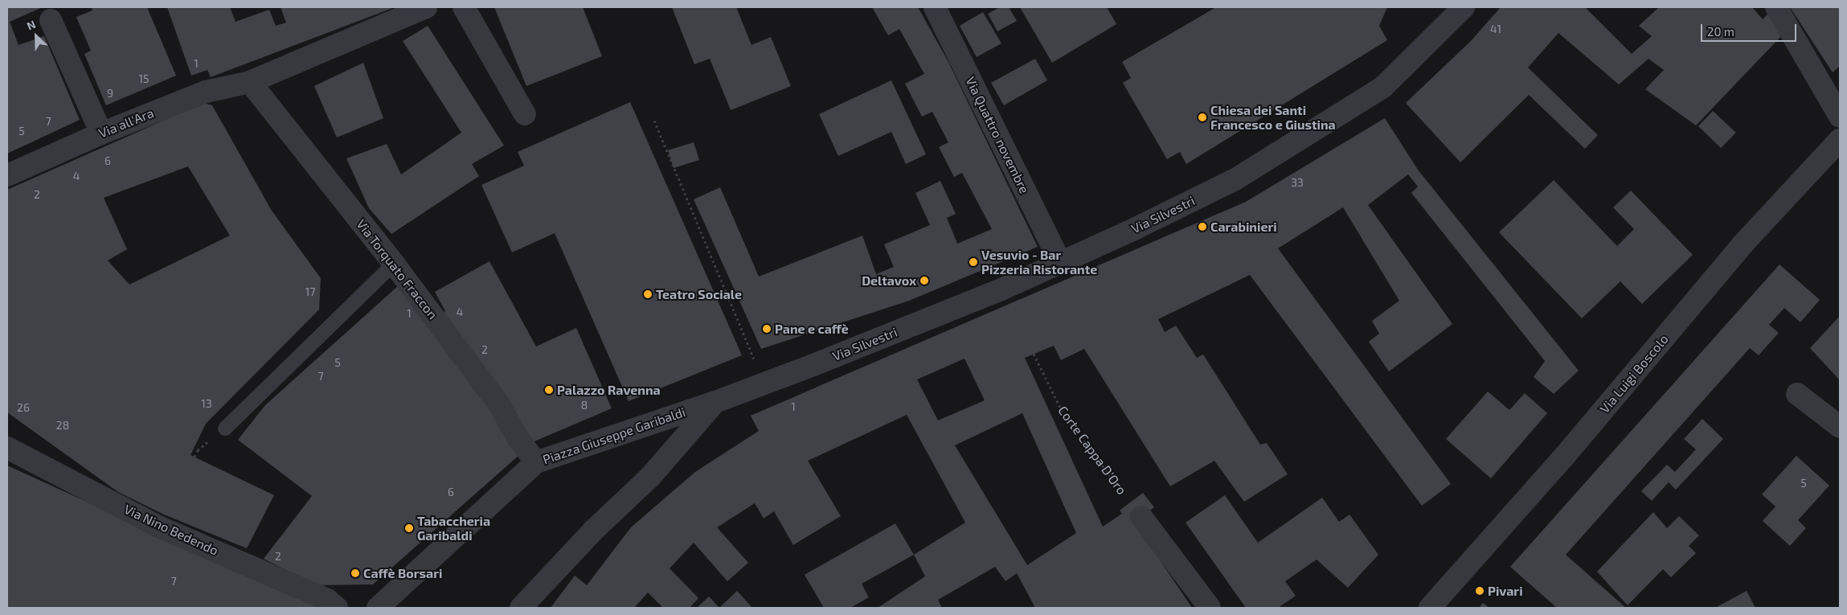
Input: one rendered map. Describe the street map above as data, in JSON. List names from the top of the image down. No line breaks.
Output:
{"streets":{"street":["Via all'Ara","Via Quattro novembre","Via Silvestri","Via Torquato Fraccon","Via Luigi Boscolo","Piazza Giuseppe Garibaldi","Via Nino Bedendo"],"path":["Corte Cappa D'Oro"]},"crossings":[["Via all'Ara","Via Torquato Fraccon"],["Via Quattro novembre","Via Silvestri"],["Via Silvestri","Piazza Giuseppe Garibaldi"],["Via Torquato Fraccon","Piazza Giuseppe Garibaldi"]],"places":["Chiesa dei Santi Francesco e Giustina","Carabinieri","Vesuvio - Bar Pizzeria Ristorante","Deltavox","Teatro Sociale","Pane e caffè","Palazzo Ravenna","Tabaccheria Garibaldi","Caffè Borsari","Pivari"],"house_numbers":["41","1","15","9","7","5","6","4","33","2","17","4","1","2","5","7","13","8","1","26","28","5","6","2","7"],"scale_bar":"20 m","north":"top left"}
